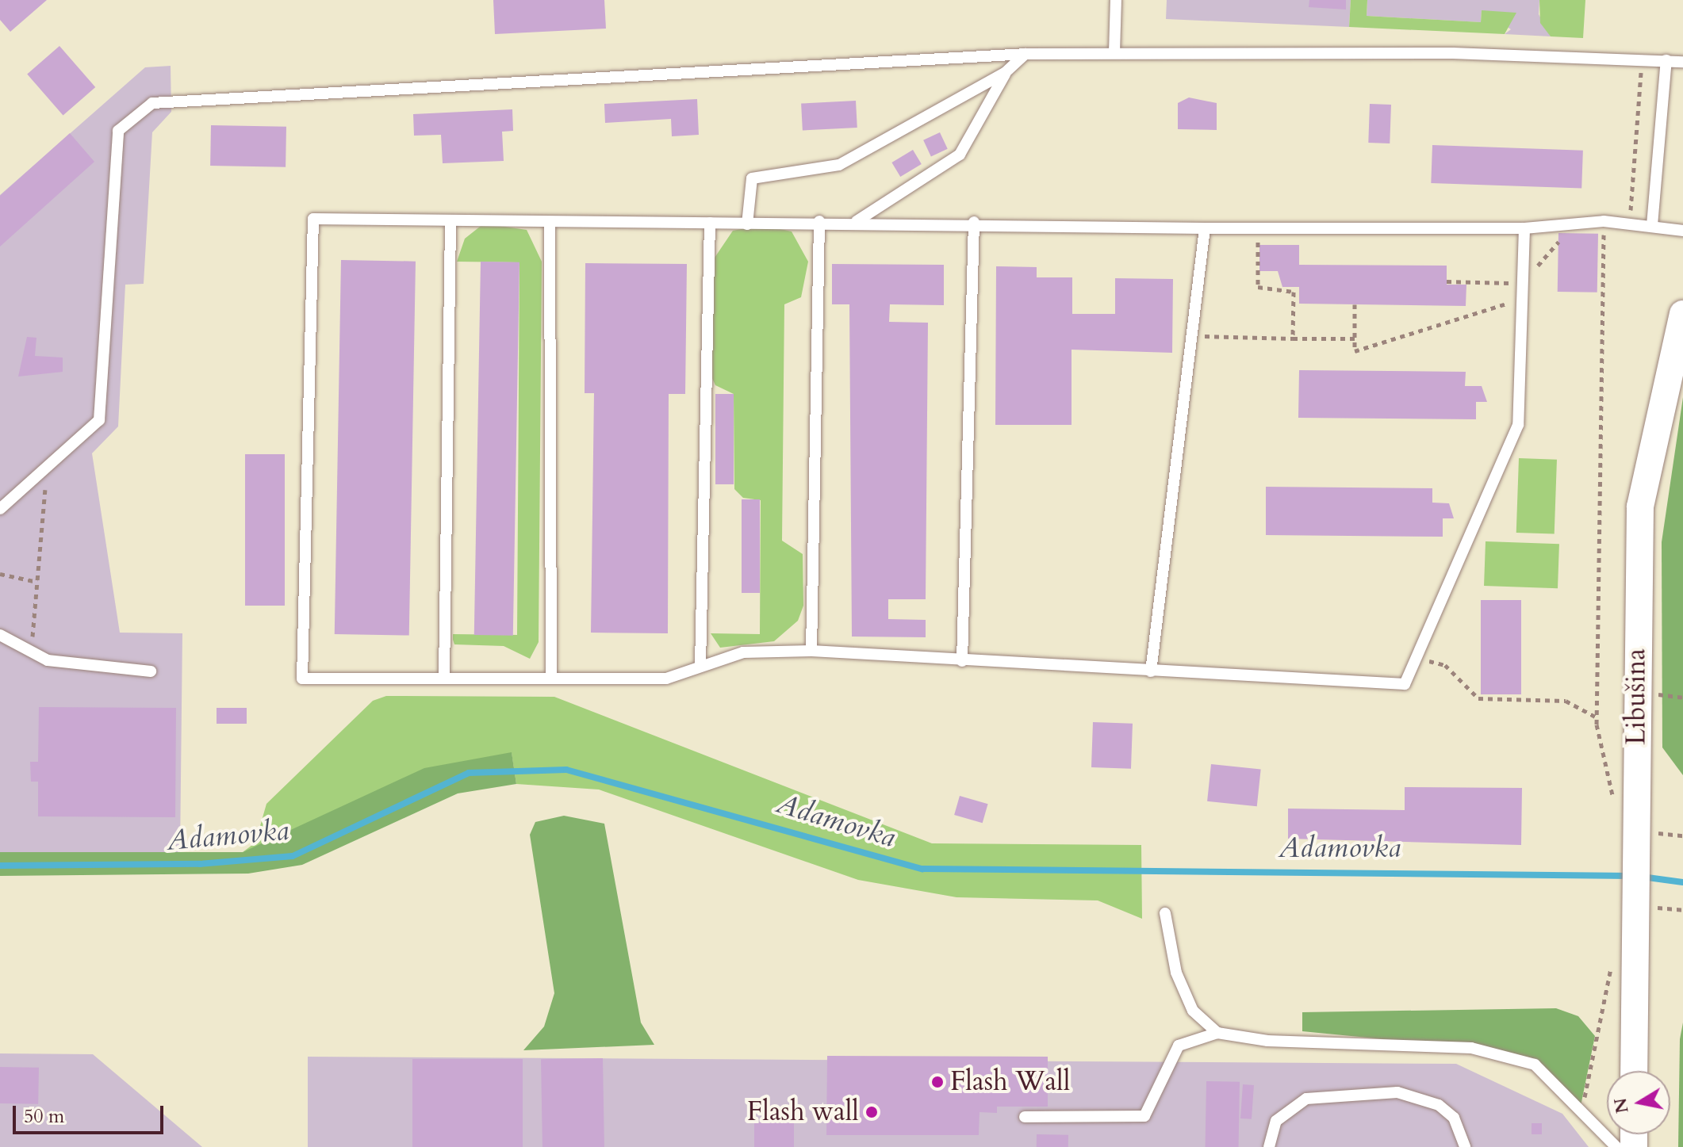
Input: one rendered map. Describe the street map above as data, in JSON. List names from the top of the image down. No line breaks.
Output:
{"streets":{"street":["Libušina"]},"water":["Adamovka"],"places":["Flash Wall","Flash wall"],"scale_bar":"50 m","north":"left"}
